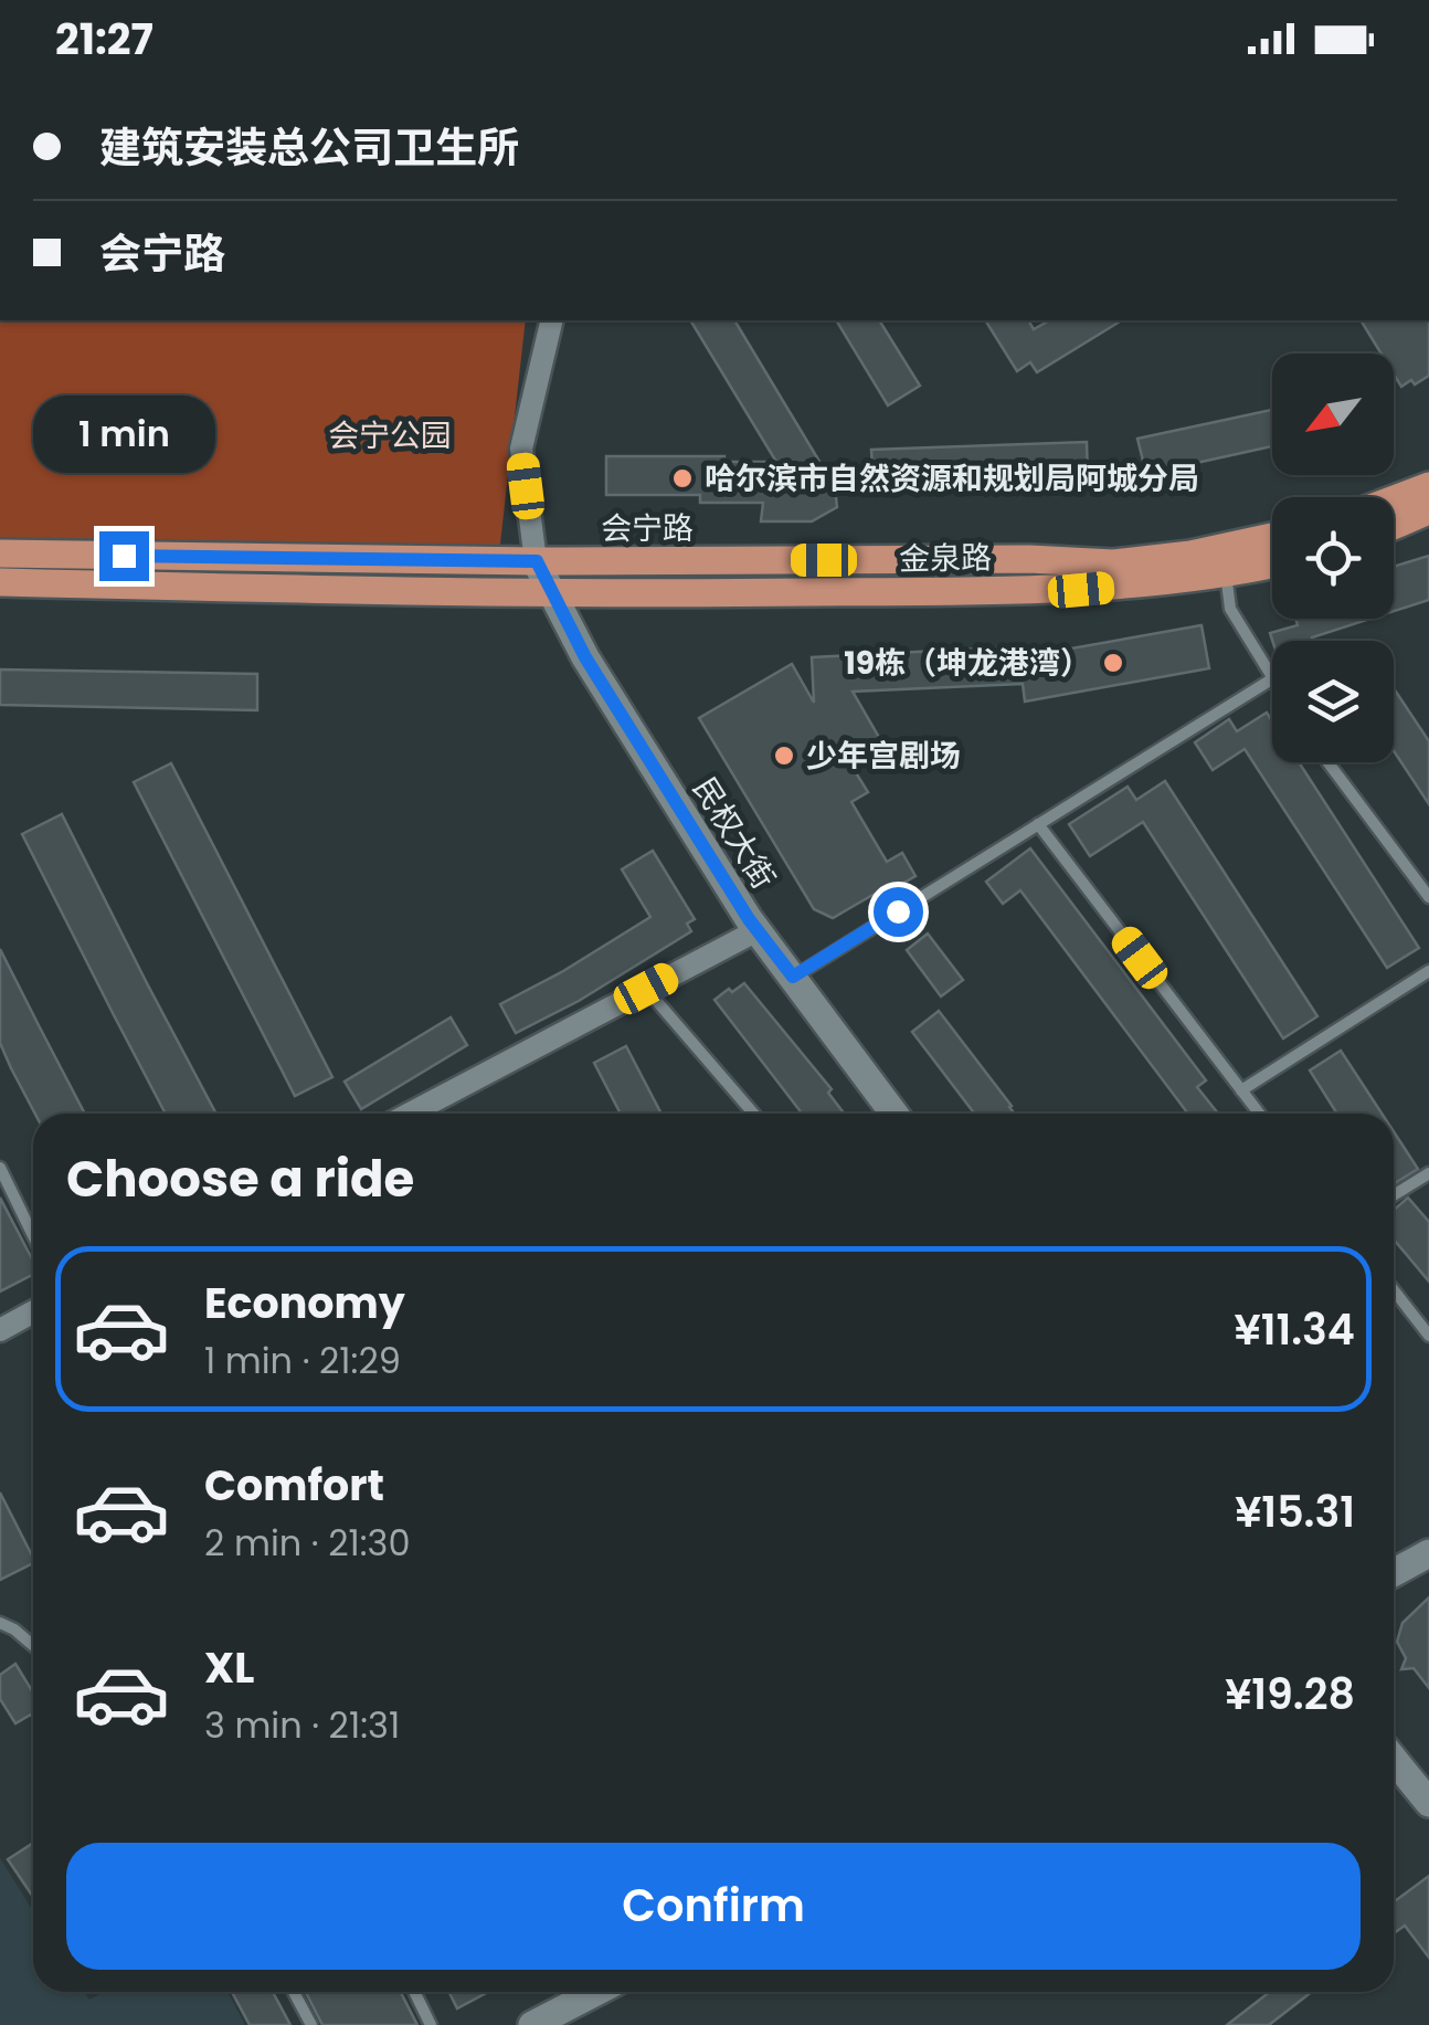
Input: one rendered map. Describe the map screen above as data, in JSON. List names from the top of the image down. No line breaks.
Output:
{"streets":{"main road":["会宁路","金泉路"],"street":["民权大街"]},"crossings":[["会宁路","金泉路"],["会宁路","民权大街"],["金泉路","民权大街"]],"parks":["会宁公园"],"places":["哈尔滨市自然资源和规划局阿城分局","19栋（坤龙港湾）","少年宫剧场"],"north":"bottom left","page":{"status":"21:27","banner":["建筑安装总公司卫生所","会宁路"],"bubble":"1 min","heading":"Choose a ride","list":[{"name":"Economy","note":"1 min · 21:29","value":"¥11.34"},{"name":"Comfort","note":"2 min · 21:30","value":"¥15.31"},{"name":"XL","note":"3 min · 21:31","value":"¥19.28"}],"buttons":"Confirm"}}
